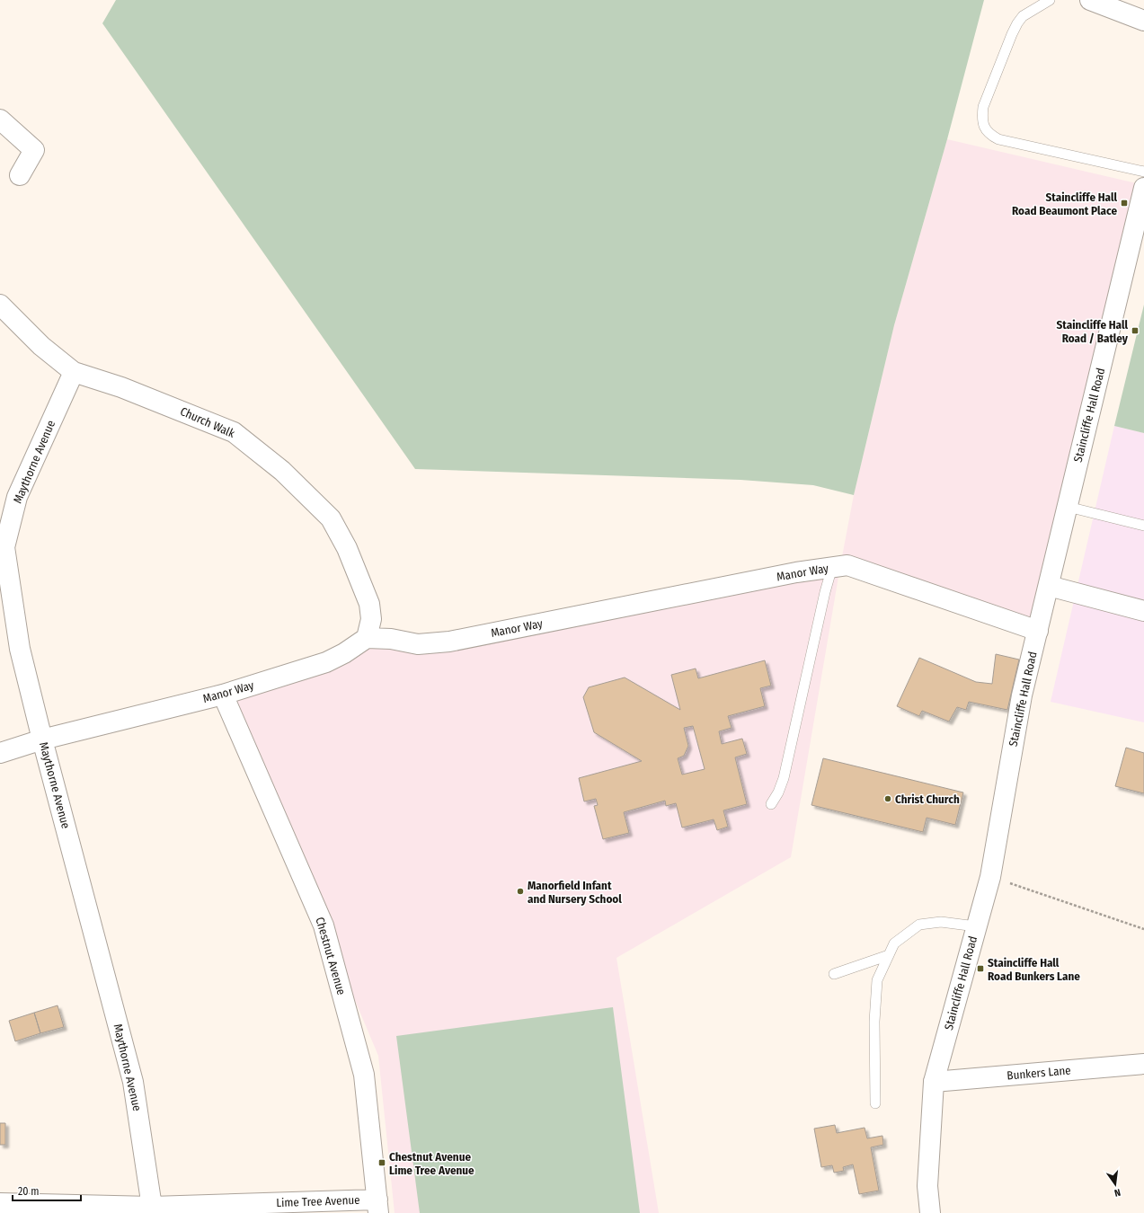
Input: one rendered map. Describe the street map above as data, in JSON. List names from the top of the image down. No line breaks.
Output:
{"streets":{"street":["Staincliffe Hall Road","Church Walk","Maythorne Avenue","Manor Way","Chestnut Avenue","Bunkers Lane","Lime Tree Avenue"]},"crossings":[["Staincliffe Hall Road","Manor Way"],["Staincliffe Hall Road","Bunkers Lane"],["Church Walk","Maythorne Avenue"],["Church Walk","Manor Way"],["Maythorne Avenue","Manor Way"],["Maythorne Avenue","Lime Tree Avenue"],["Manor Way","Chestnut Avenue"],["Chestnut Avenue","Lime Tree Avenue"]],"places":{"transit":["Staincliffe Hall Road Beaumont Place","Staincliffe Hall Road / Batley","Staincliffe Hall Road Bunkers Lane","Chestnut Avenue Lime Tree Avenue"],"other":["Christ Church","Manorfield Infant and Nursery School"]},"scale_bar":"20 m","north":"bottom"}
